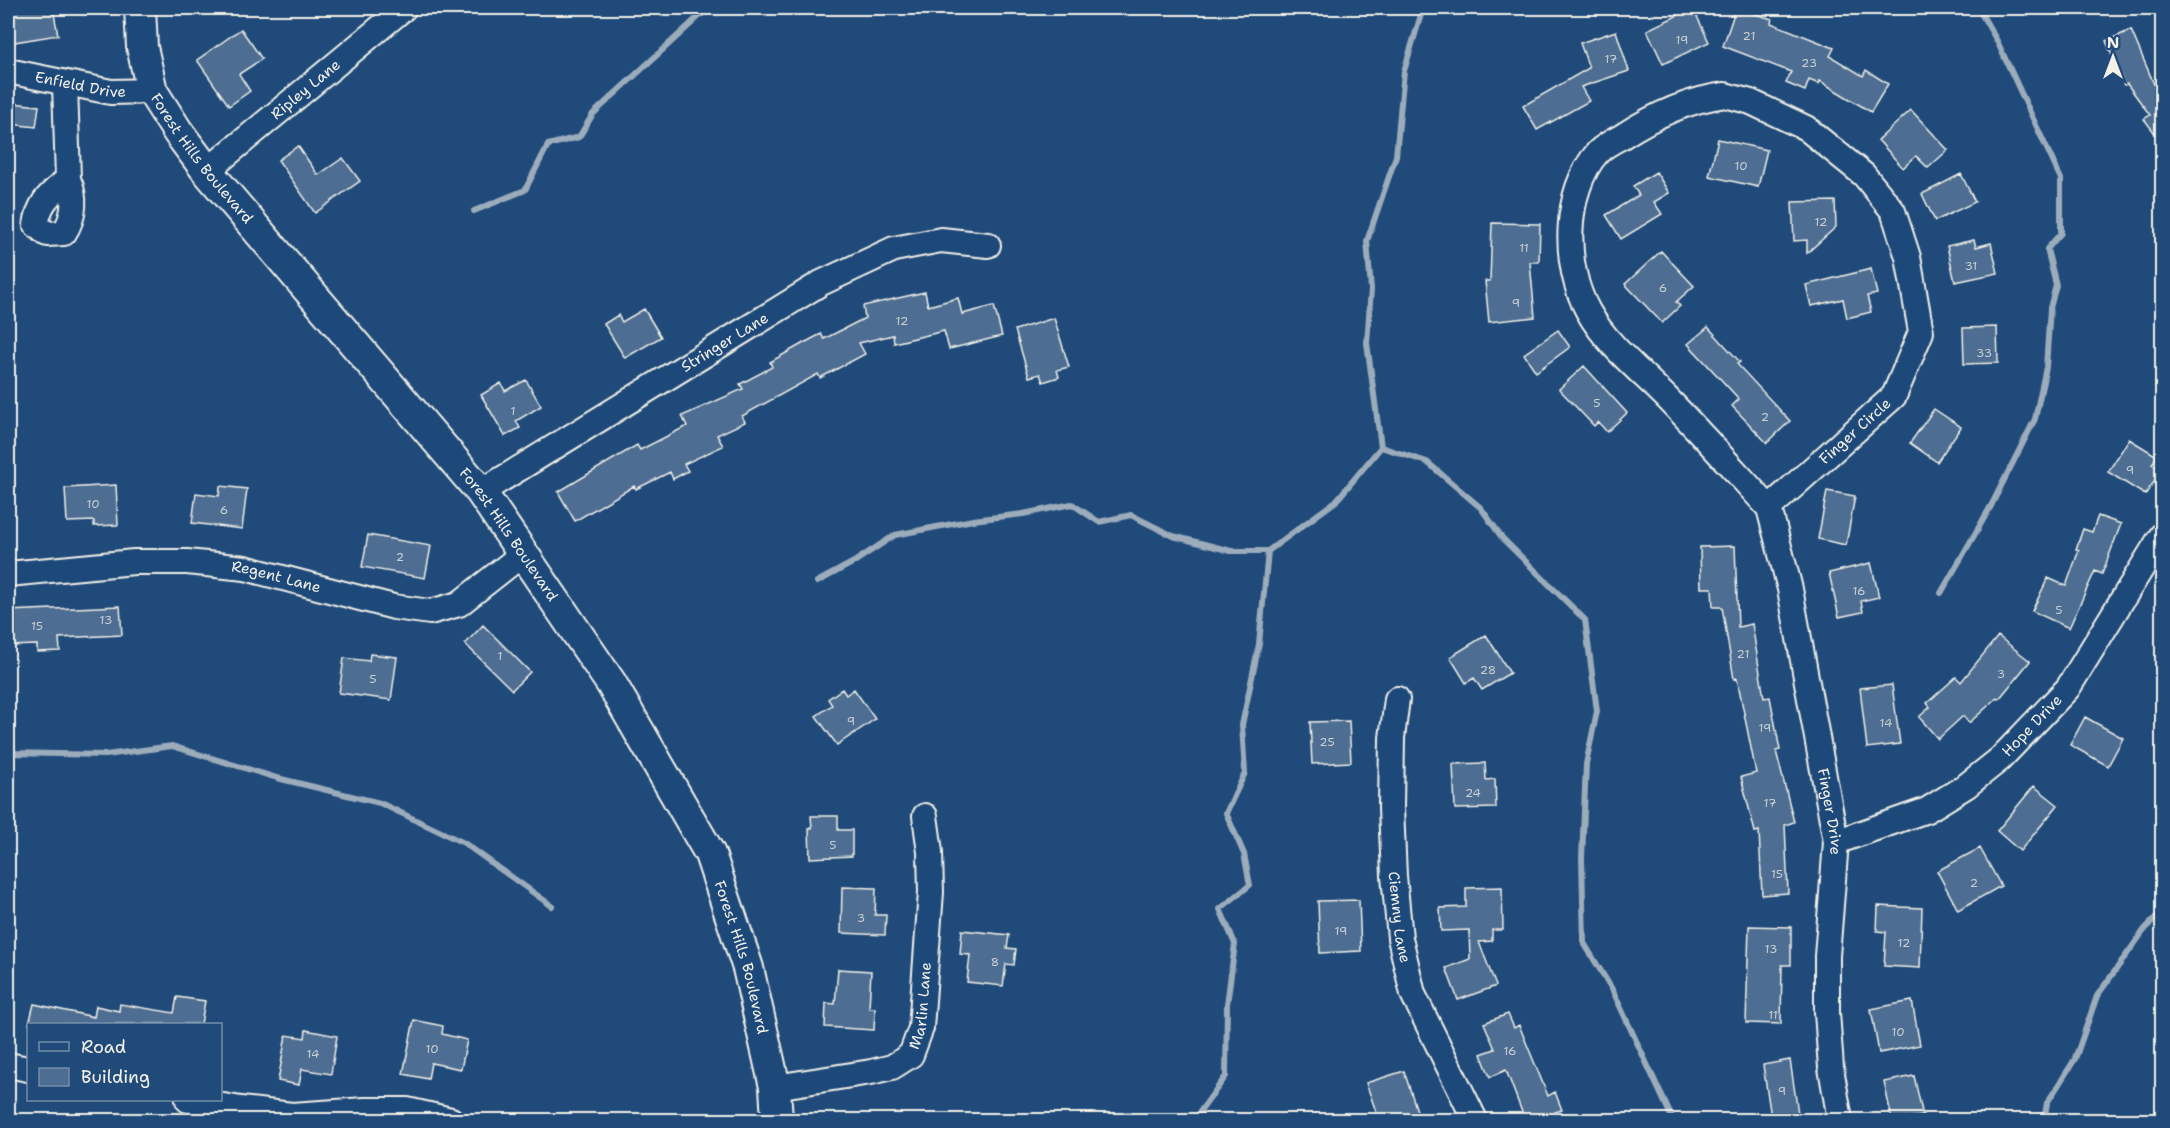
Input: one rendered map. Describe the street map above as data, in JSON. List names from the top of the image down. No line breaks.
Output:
{"streets":{"main road":["Forest Hills Boulevard"],"street":["Enfield Drive","Ripley Lane","Stringer Lane","Finger Circle","Regent Lane","Hope Drive","Finger Drive","Ciemny Lane","Marlin Lane"]},"crossings":[["Enfield Drive","Forest Hills Boulevard"],["Ripley Lane","Forest Hills Boulevard"],["Forest Hills Boulevard","Stringer Lane"],["Forest Hills Boulevard","Regent Lane"],["Forest Hills Boulevard","Marlin Lane"],["Finger Circle","Finger Drive"],["Hope Drive","Finger Drive"]],"house_numbers":["21","19","17","23","10","12","11","31","6","9","12","33","5","1","2","9","10","6","2","16","5","13","15","21","1","28","3","5","9","14","19","25","24","17","5","15","2","3","19","12","13","8","11","10","10","16","14","9"],"legend":["Road","Building"],"north":"top"}
